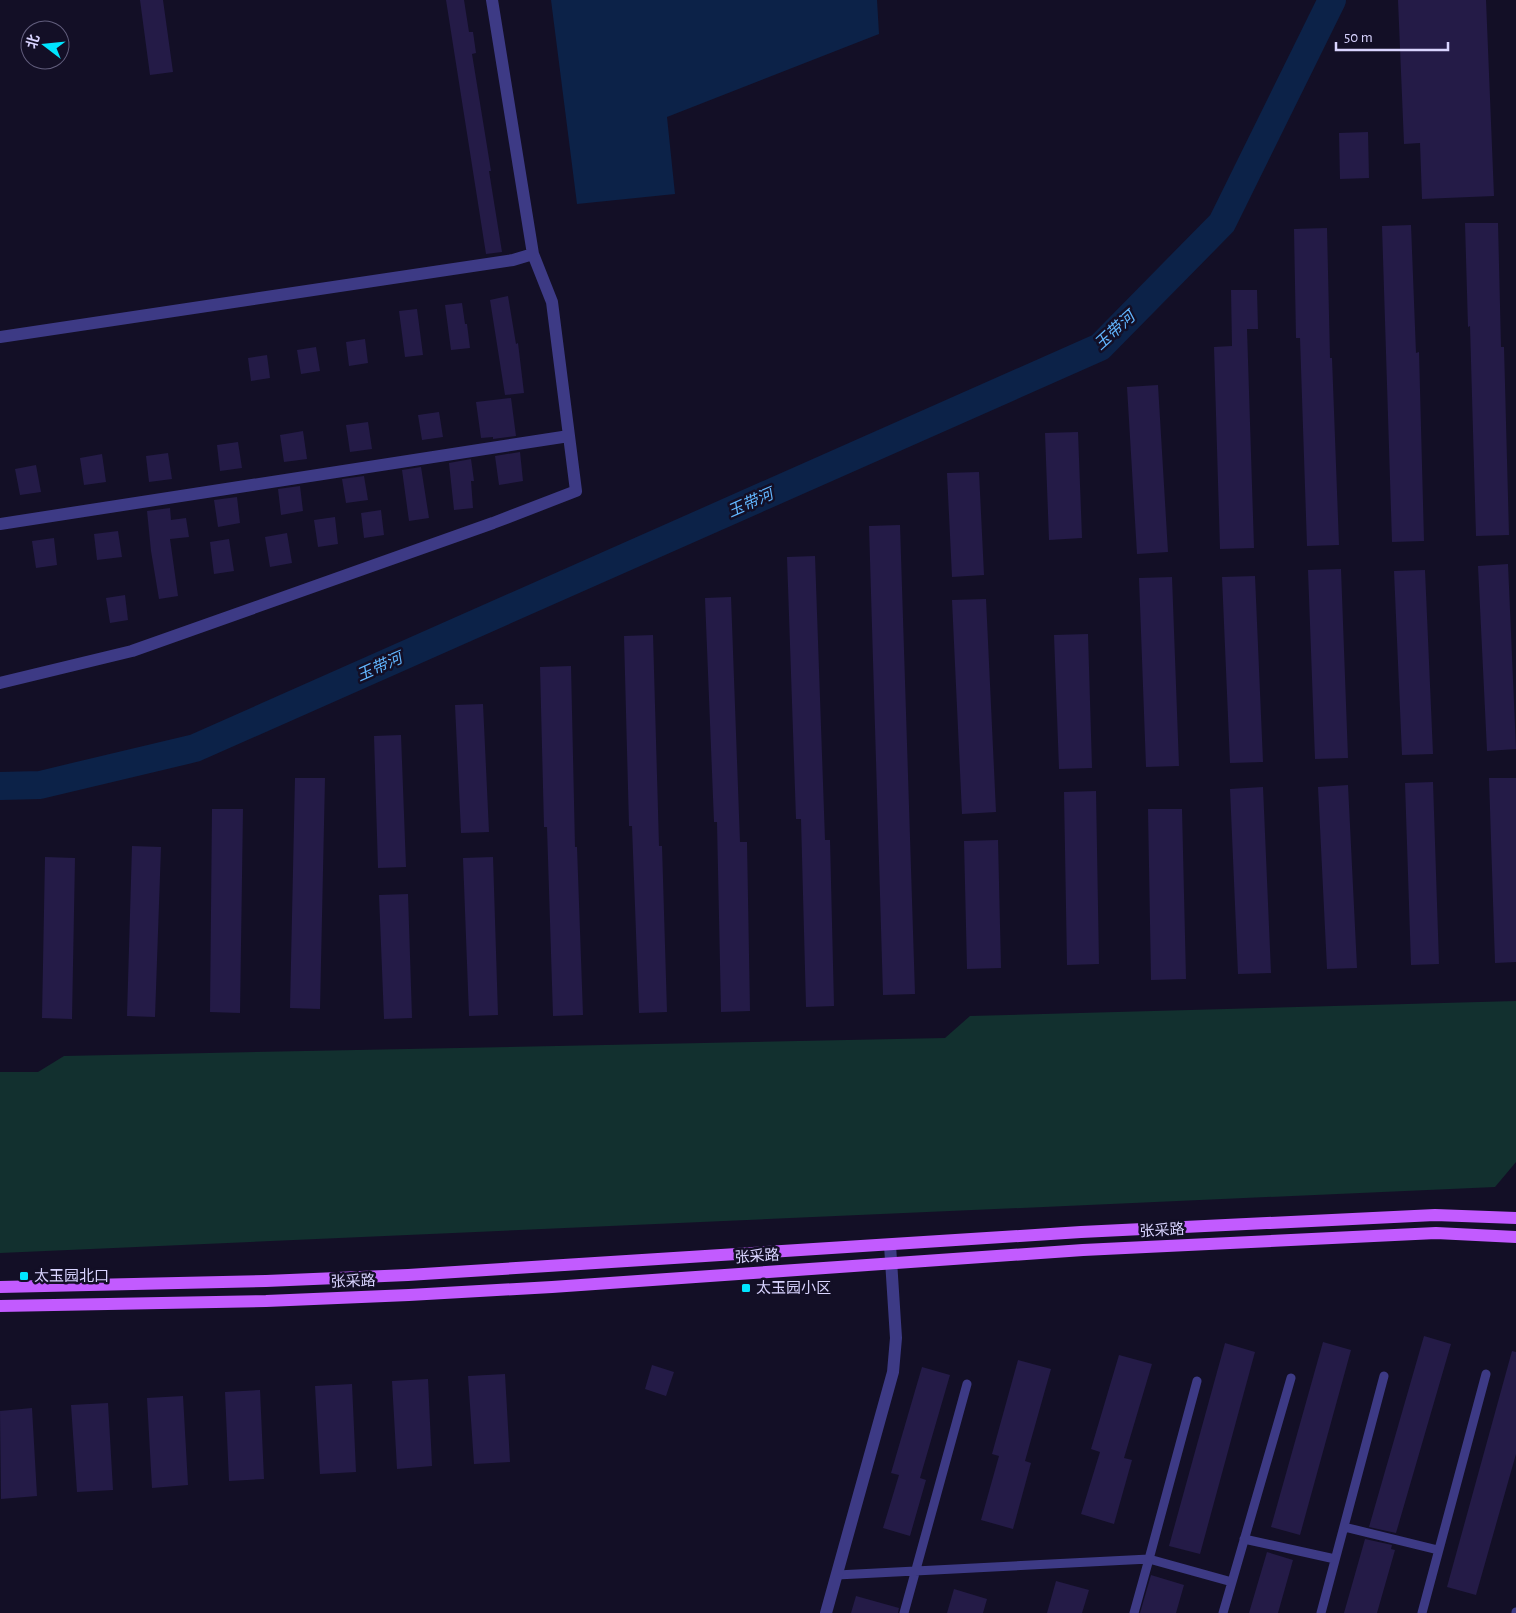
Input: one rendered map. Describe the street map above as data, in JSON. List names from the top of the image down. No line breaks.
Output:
{"streets":{"main road":["张采路"]},"water":["玉带河"],"places":{"transit":["太玉园北口","太玉园小区"]},"scale_bar":"50 m","north":"left"}
